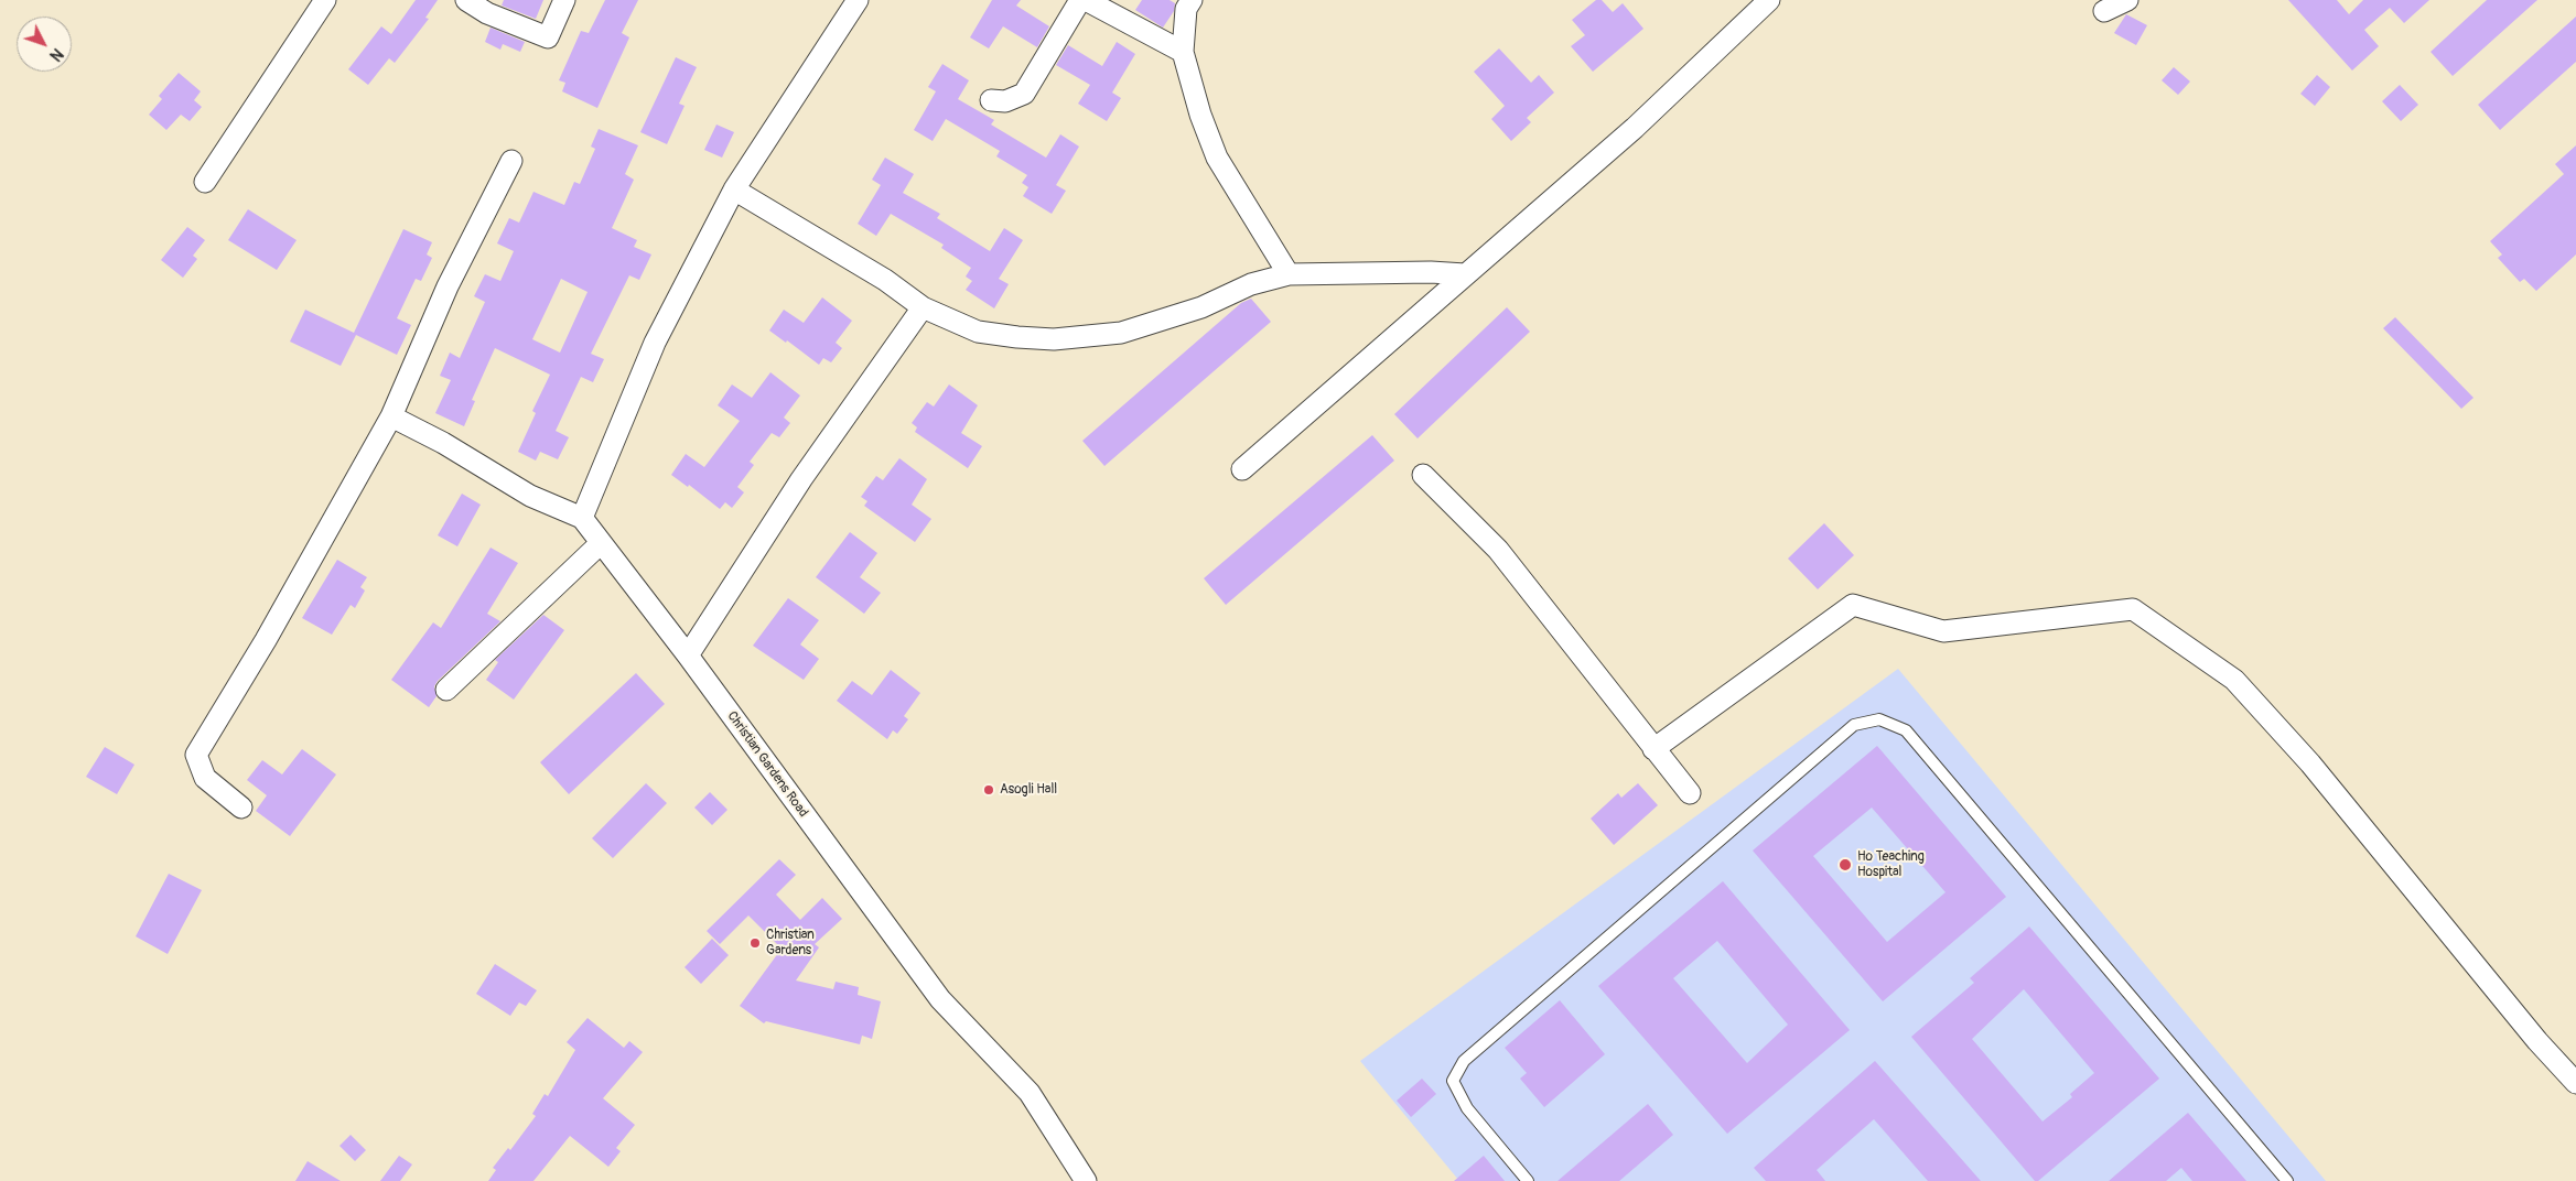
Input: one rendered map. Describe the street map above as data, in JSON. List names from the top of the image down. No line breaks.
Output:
{"streets":{"street":["Christian Gardens Road"]},"places":["Asogli Hall","Ho Teaching Hospital","Christian Gardens"],"north":"bottom right"}
